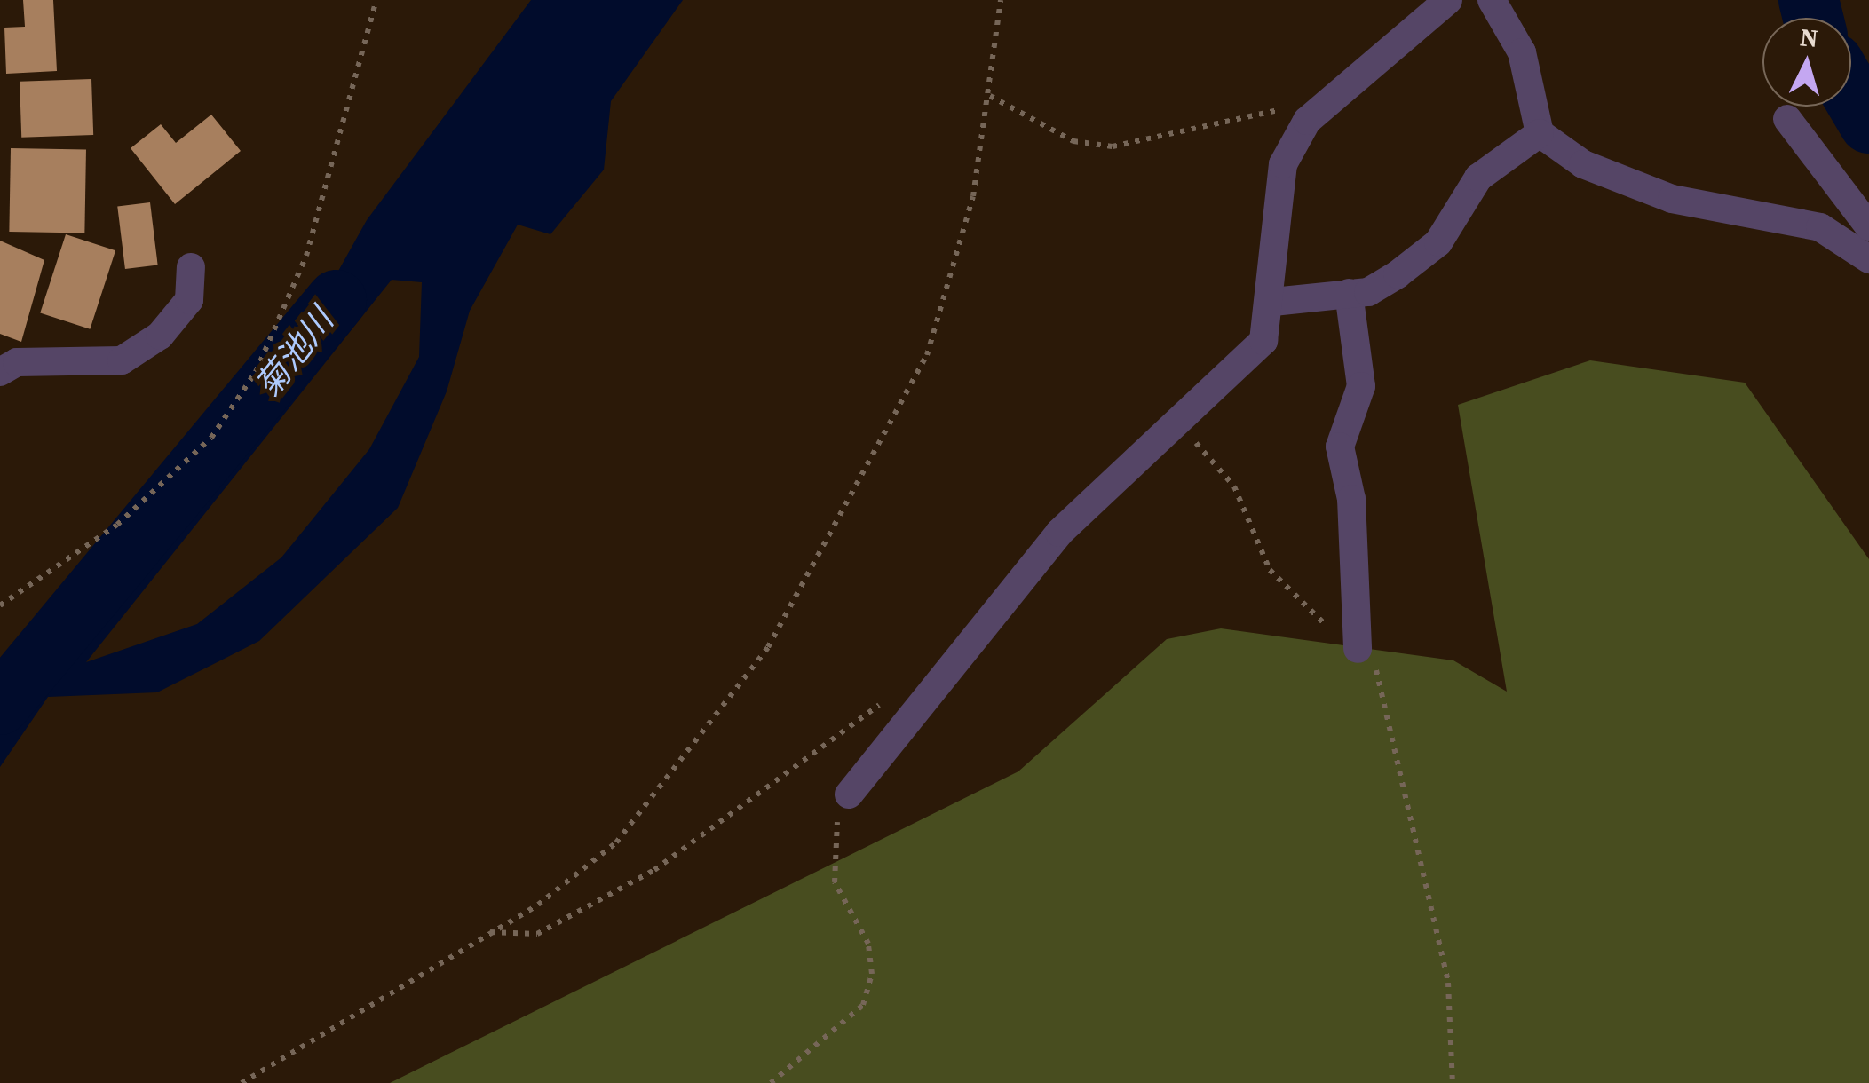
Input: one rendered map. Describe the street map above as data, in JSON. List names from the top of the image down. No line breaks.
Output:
{"water":["菊池川"],"north":"top"}
